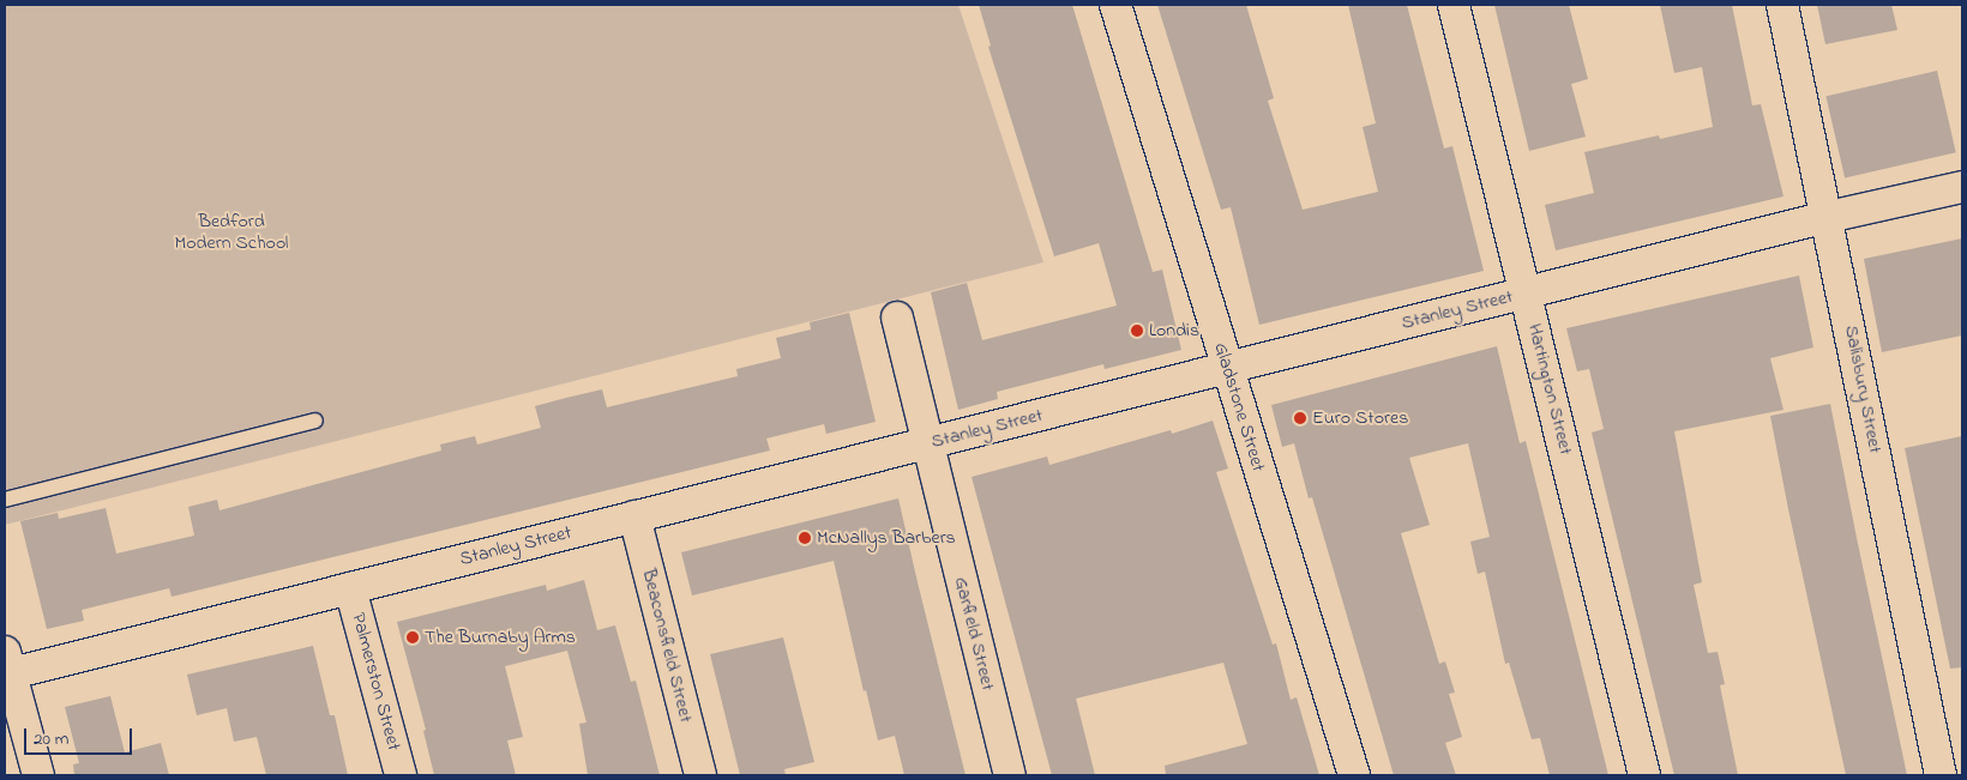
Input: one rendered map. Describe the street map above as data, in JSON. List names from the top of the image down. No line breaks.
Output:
{"streets":{"street":["Stanley Street","Hartington Street","Salisbury Street","Gladstone Street","Garfield Street","Beaconsfield Street","Palmerston Street"]},"crossings":[["Stanley Street","Hartington Street"],["Stanley Street","Salisbury Street"],["Stanley Street","Gladstone Street"],["Stanley Street","Garfield Street"],["Stanley Street","Beaconsfield Street"],["Stanley Street","Palmerston Street"]],"parks":["Bedford Modern School"],"places":["Londis","Euro Stores","McNallys Barbers","The Burnaby Arms"],"scale_bar":"20 m"}
